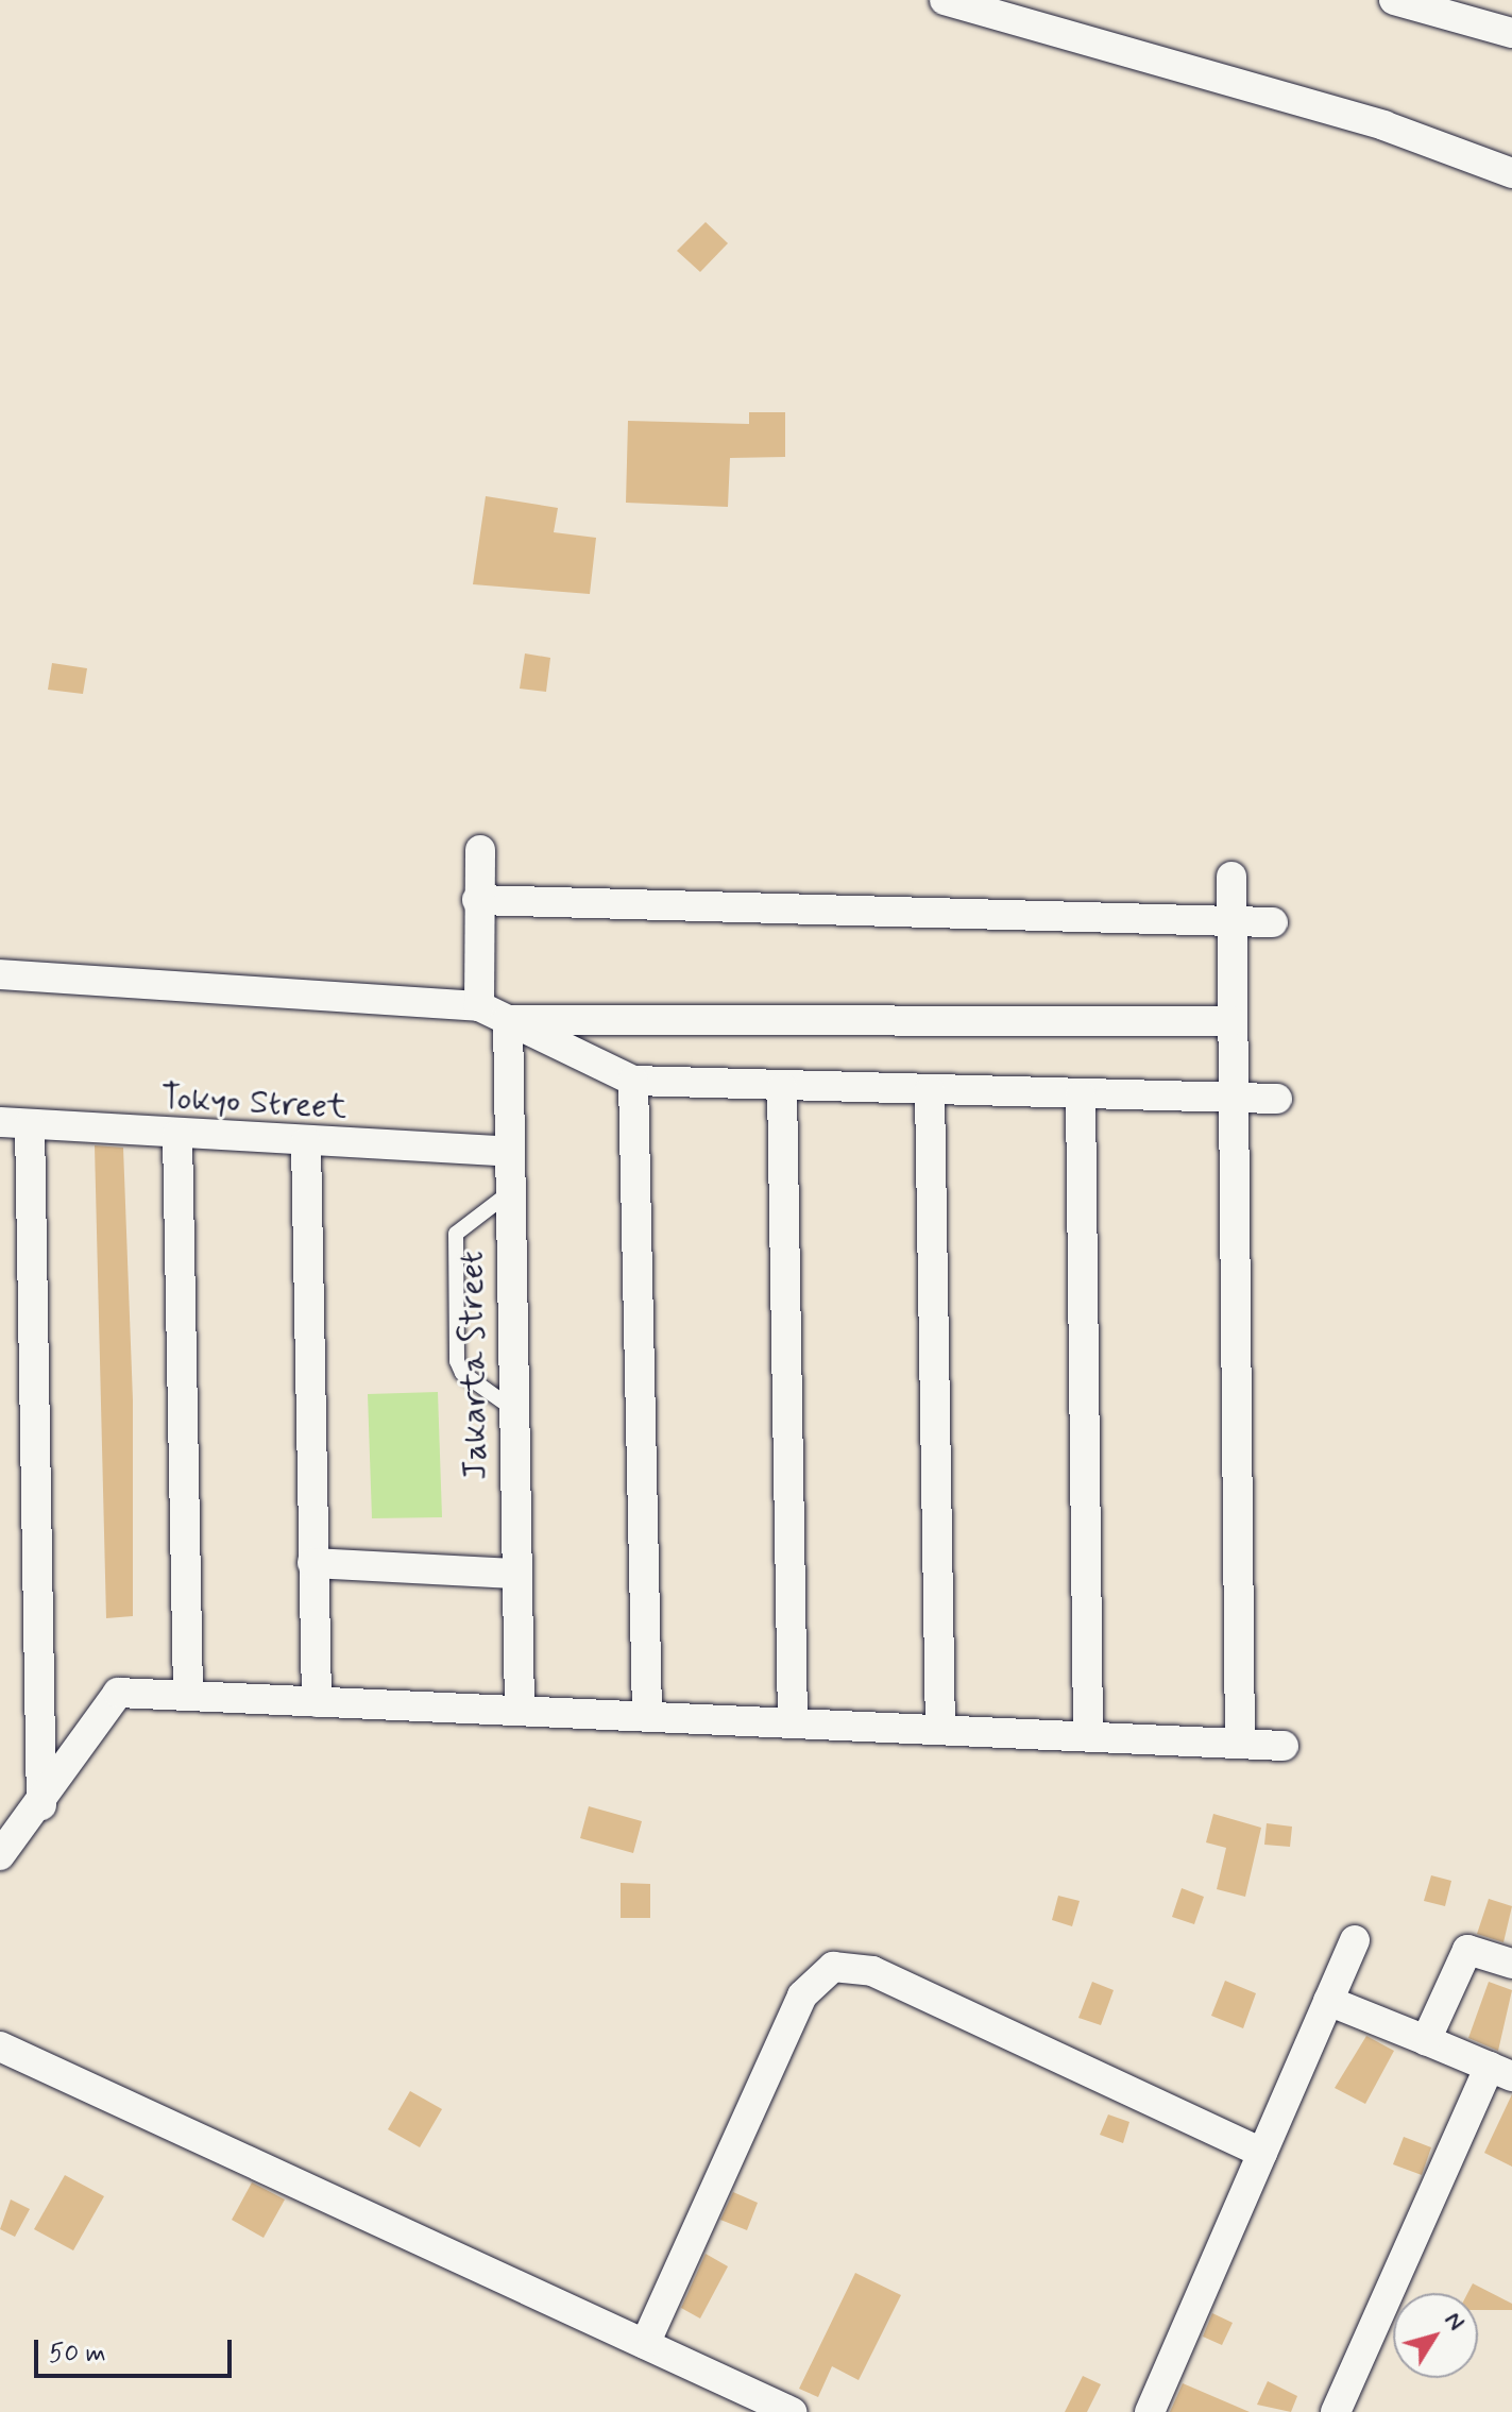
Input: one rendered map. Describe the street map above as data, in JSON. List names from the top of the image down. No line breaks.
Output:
{"streets":{"street":["Tokyo Street","Jakarta Street"]},"crossings":[["Tokyo Street","Jakarta Street"]],"scale_bar":"50 m","north":"top right"}
